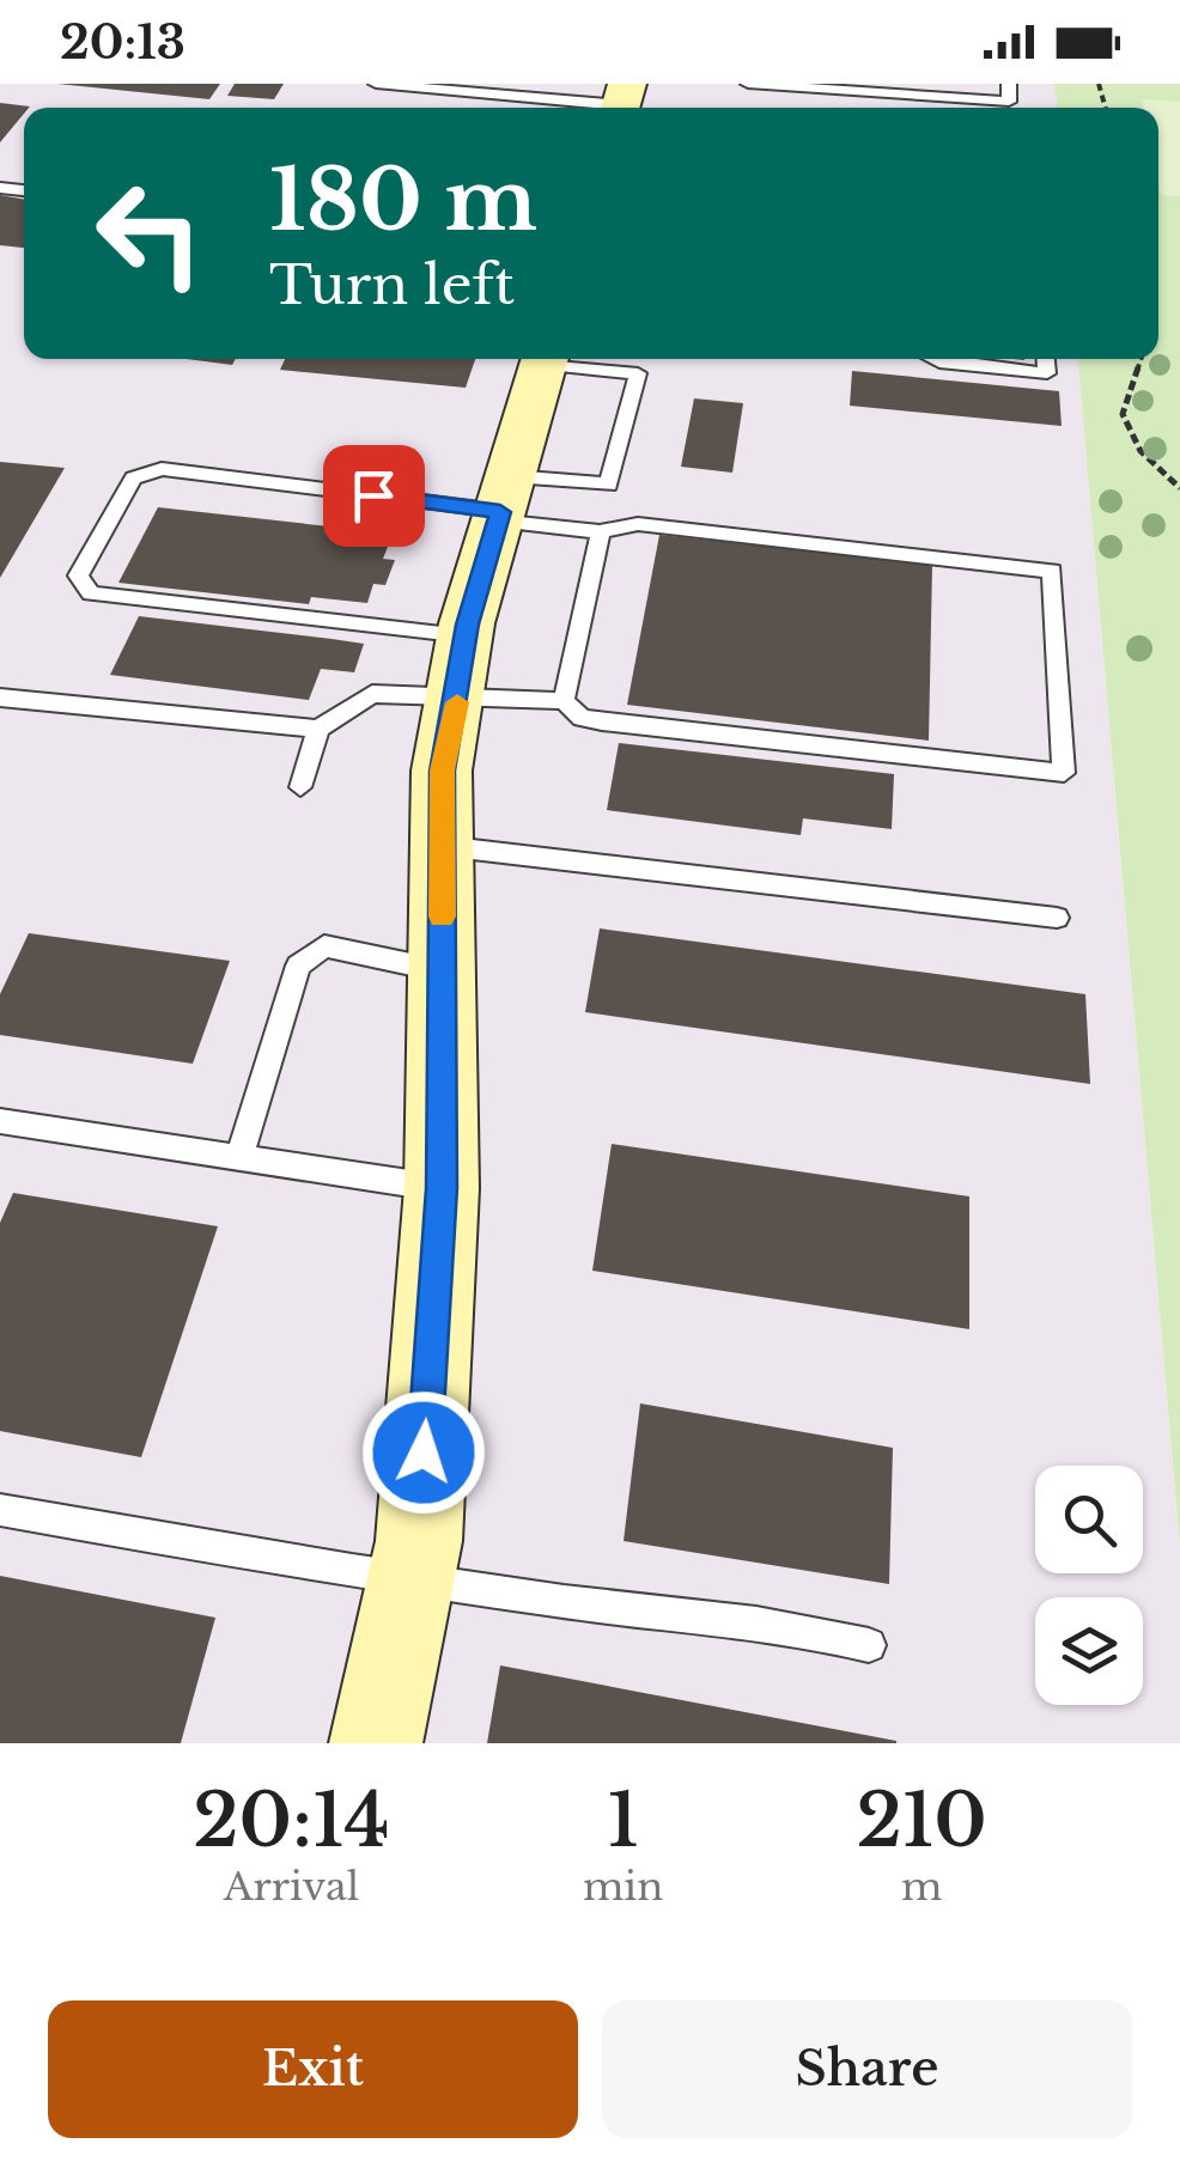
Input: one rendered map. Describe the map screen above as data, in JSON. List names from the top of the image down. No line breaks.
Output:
{"page":{"status":"20:13","turn":["180 m","Turn left"],"eta":["20:14","Arrival","1","min","210","m"],"buttons":["Exit","Share"]}}
